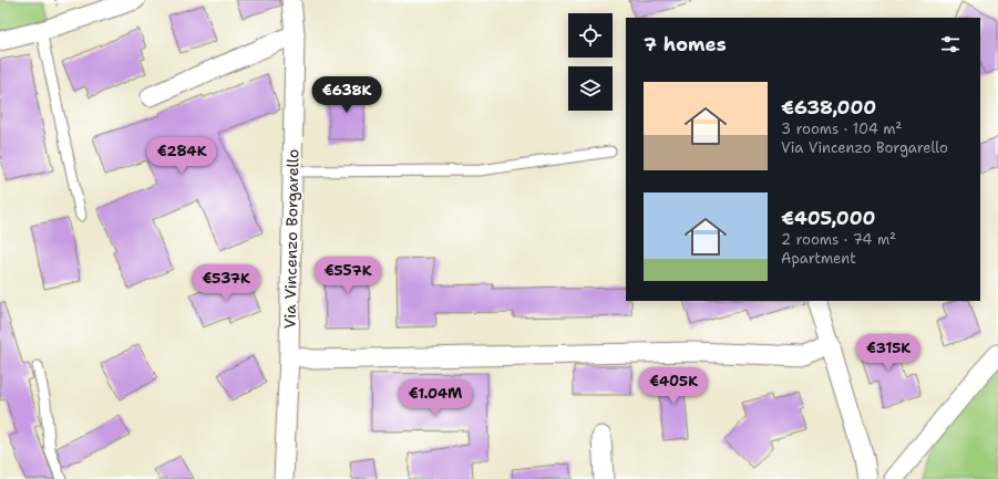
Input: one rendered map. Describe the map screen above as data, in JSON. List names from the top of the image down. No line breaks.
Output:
{"streets":{"street":["Via Vincenzo Borgarello"]},"page":{"heading":"7 homes","list":[{"name":"€638,000","note":"3 rooms · 104 m² · Via Vincenzo Borgarello"},{"name":"€405,000","note":"2 rooms · 74 m² · Apartment"}],"price":["€638K","€284K","€557K","€537K","€315K","€405K","€1.04M"]}}
